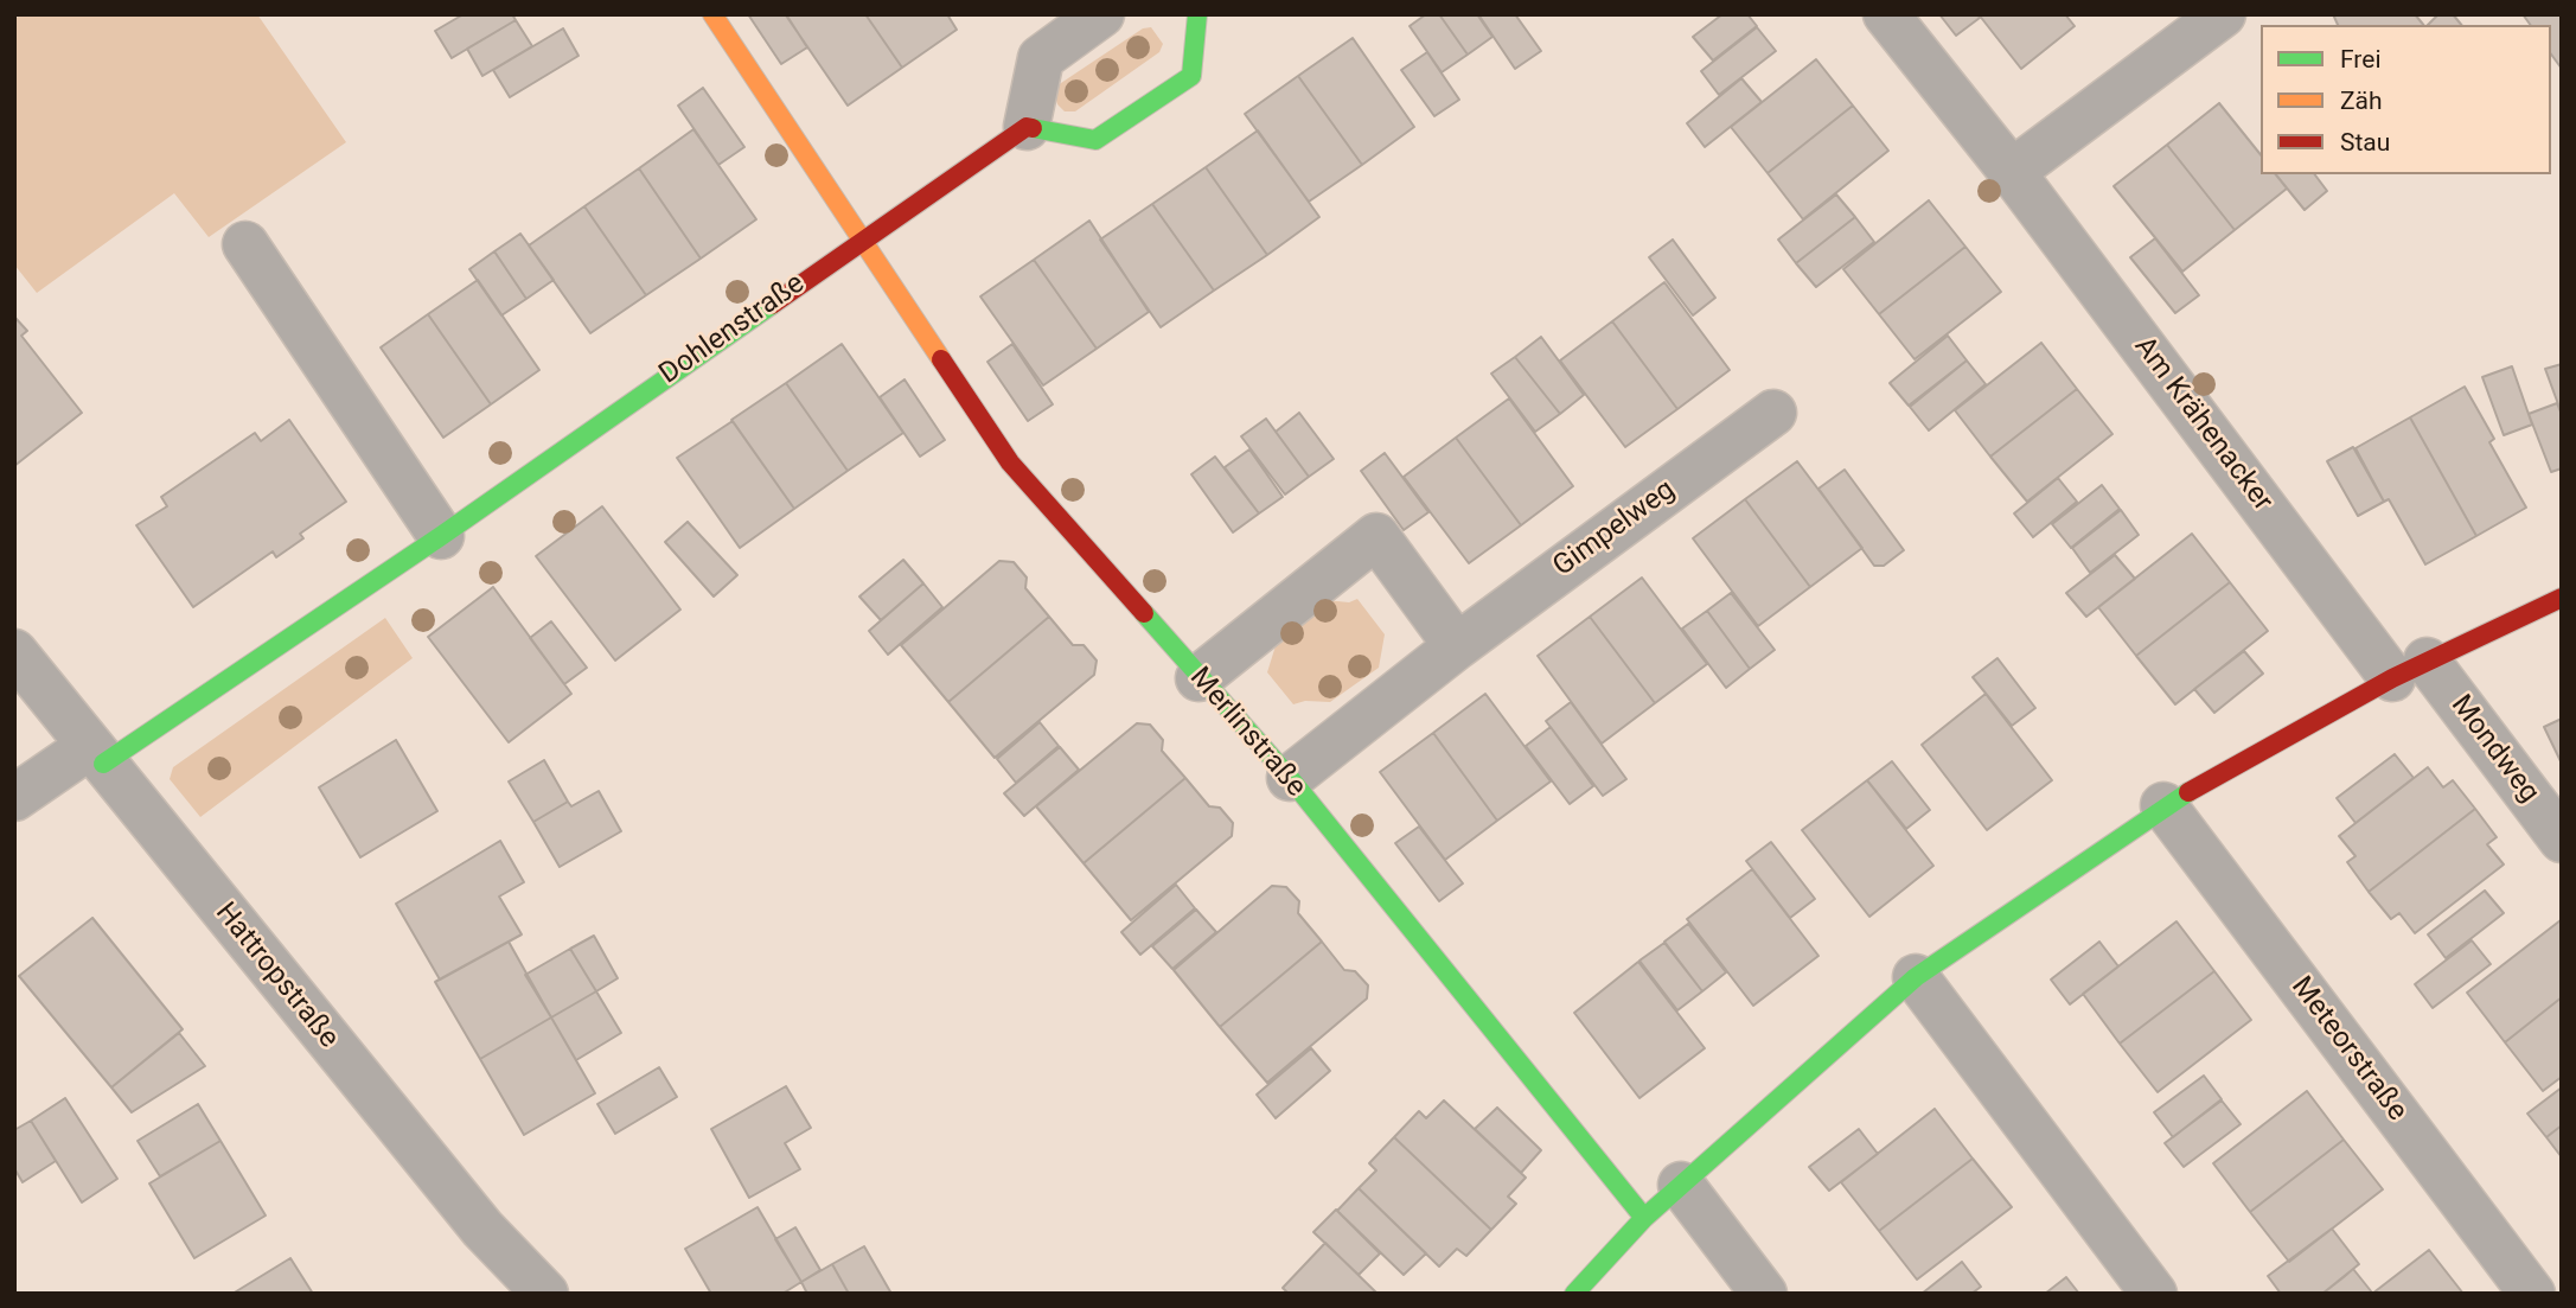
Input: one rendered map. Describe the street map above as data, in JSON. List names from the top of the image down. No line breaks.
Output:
{"streets":{"street":["Dohlenstraße","Am Krähenacker","Gimpelweg","Merlinstraße","Mondweg","Hattropstraße","Meteorstraße"]},"crossings":[["Dohlenstraße","Merlinstraße"],["Dohlenstraße","Hattropstraße"],["Am Krähenacker","Mondweg"],["Gimpelweg","Merlinstraße"]],"legend":["Frei","Zäh","Stau"]}
